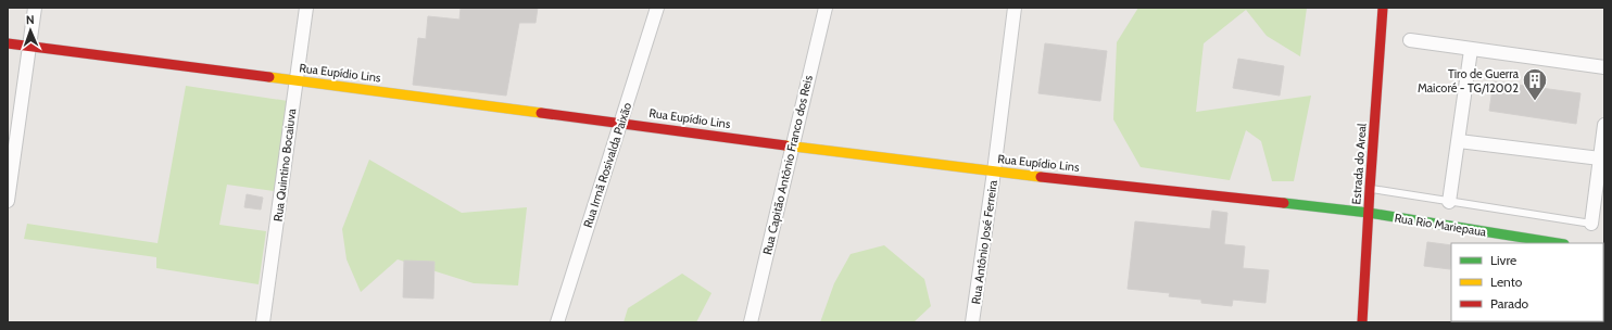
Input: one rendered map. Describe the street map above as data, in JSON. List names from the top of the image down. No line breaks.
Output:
{"streets":{"street":["Rua Eupídio Lins","Estrada do Areal","Rua Quintino Bocaiuva","Rua Irmã Rosivalda Paixão","Rua Capitão Antônio Franco dos Reis","Rua Rio Mariepaua","Rua Antônio José Ferreira"]},"crossings":[["Rua Eupídio Lins","Estrada do Areal"],["Rua Eupídio Lins","Rua Quintino Bocaiuva"],["Rua Eupídio Lins","Rua Irmã Rosivalda Paixão"],["Rua Eupídio Lins","Rua Capitão Antônio Franco dos Reis"],["Rua Eupídio Lins","Rua Rio Mariepaua"],["Rua Eupídio Lins","Rua Antônio José Ferreira"],["Estrada do Areal","Rua Rio Mariepaua"]],"places":{"building":["Tiro de Guerra Maicoré - TG/12002"]},"legend":["Livre","Lento","Parado"],"north":"top"}
